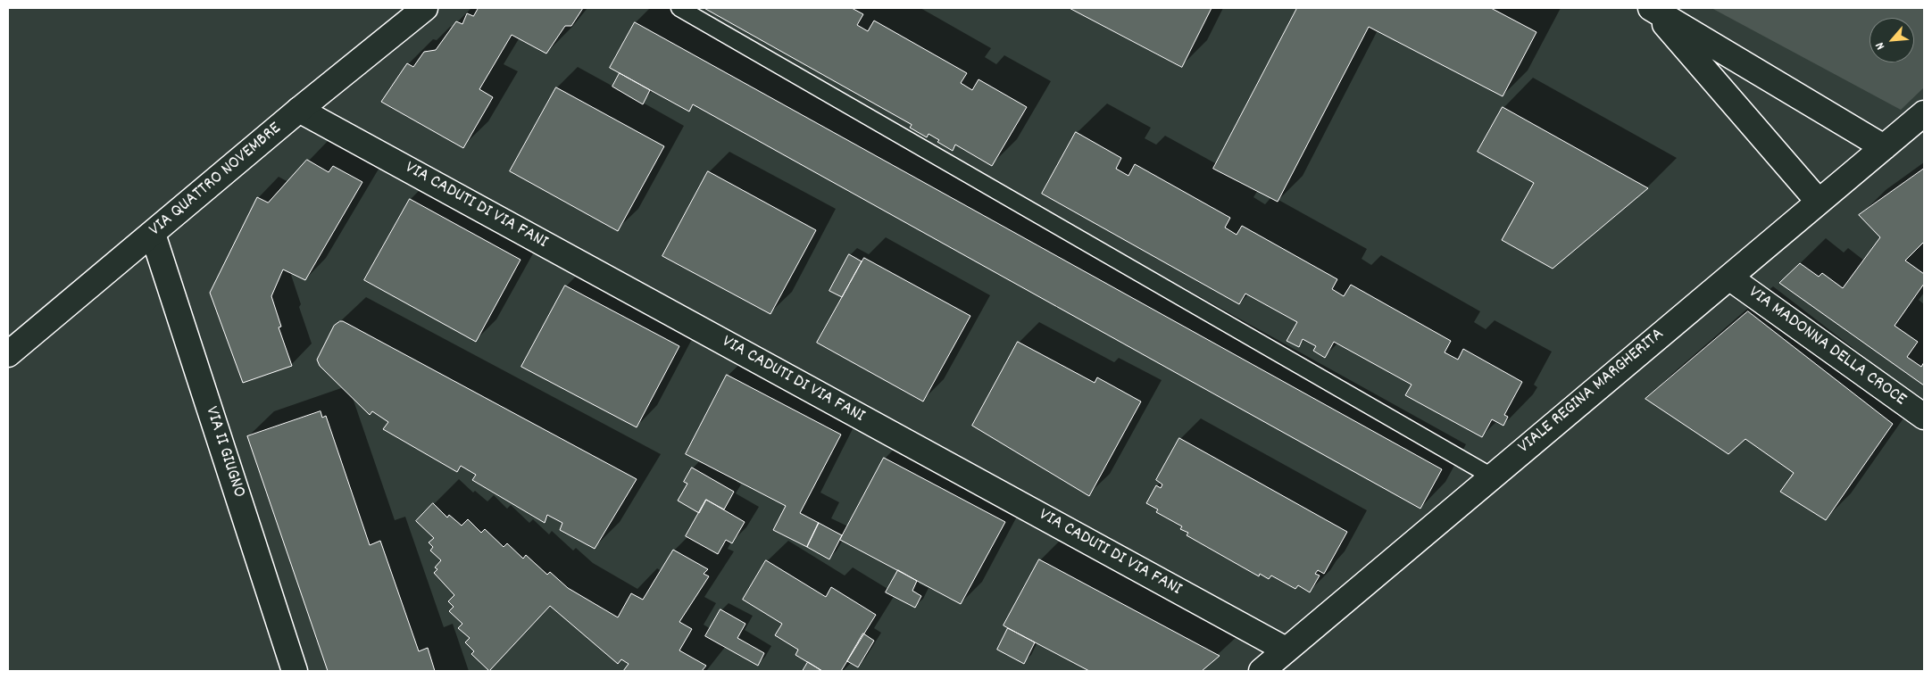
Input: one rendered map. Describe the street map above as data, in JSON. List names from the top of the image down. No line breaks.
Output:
{"streets":{"street":["VIA QUATTRO NOVEMBRE","VIA CADUTI DI VIA FANI","VIA MADONNA DELLA CROCE","VIALE REGINA MARGHERITA","VIA II GIUGNO"]},"crossings":[["VIA QUATTRO NOVEMBRE","VIA CADUTI DI VIA FANI"],["VIA QUATTRO NOVEMBRE","VIA II GIUGNO"],["VIA CADUTI DI VIA FANI","VIALE REGINA MARGHERITA"],["VIA MADONNA DELLA CROCE","VIALE REGINA MARGHERITA"]],"north":"bottom left"}
